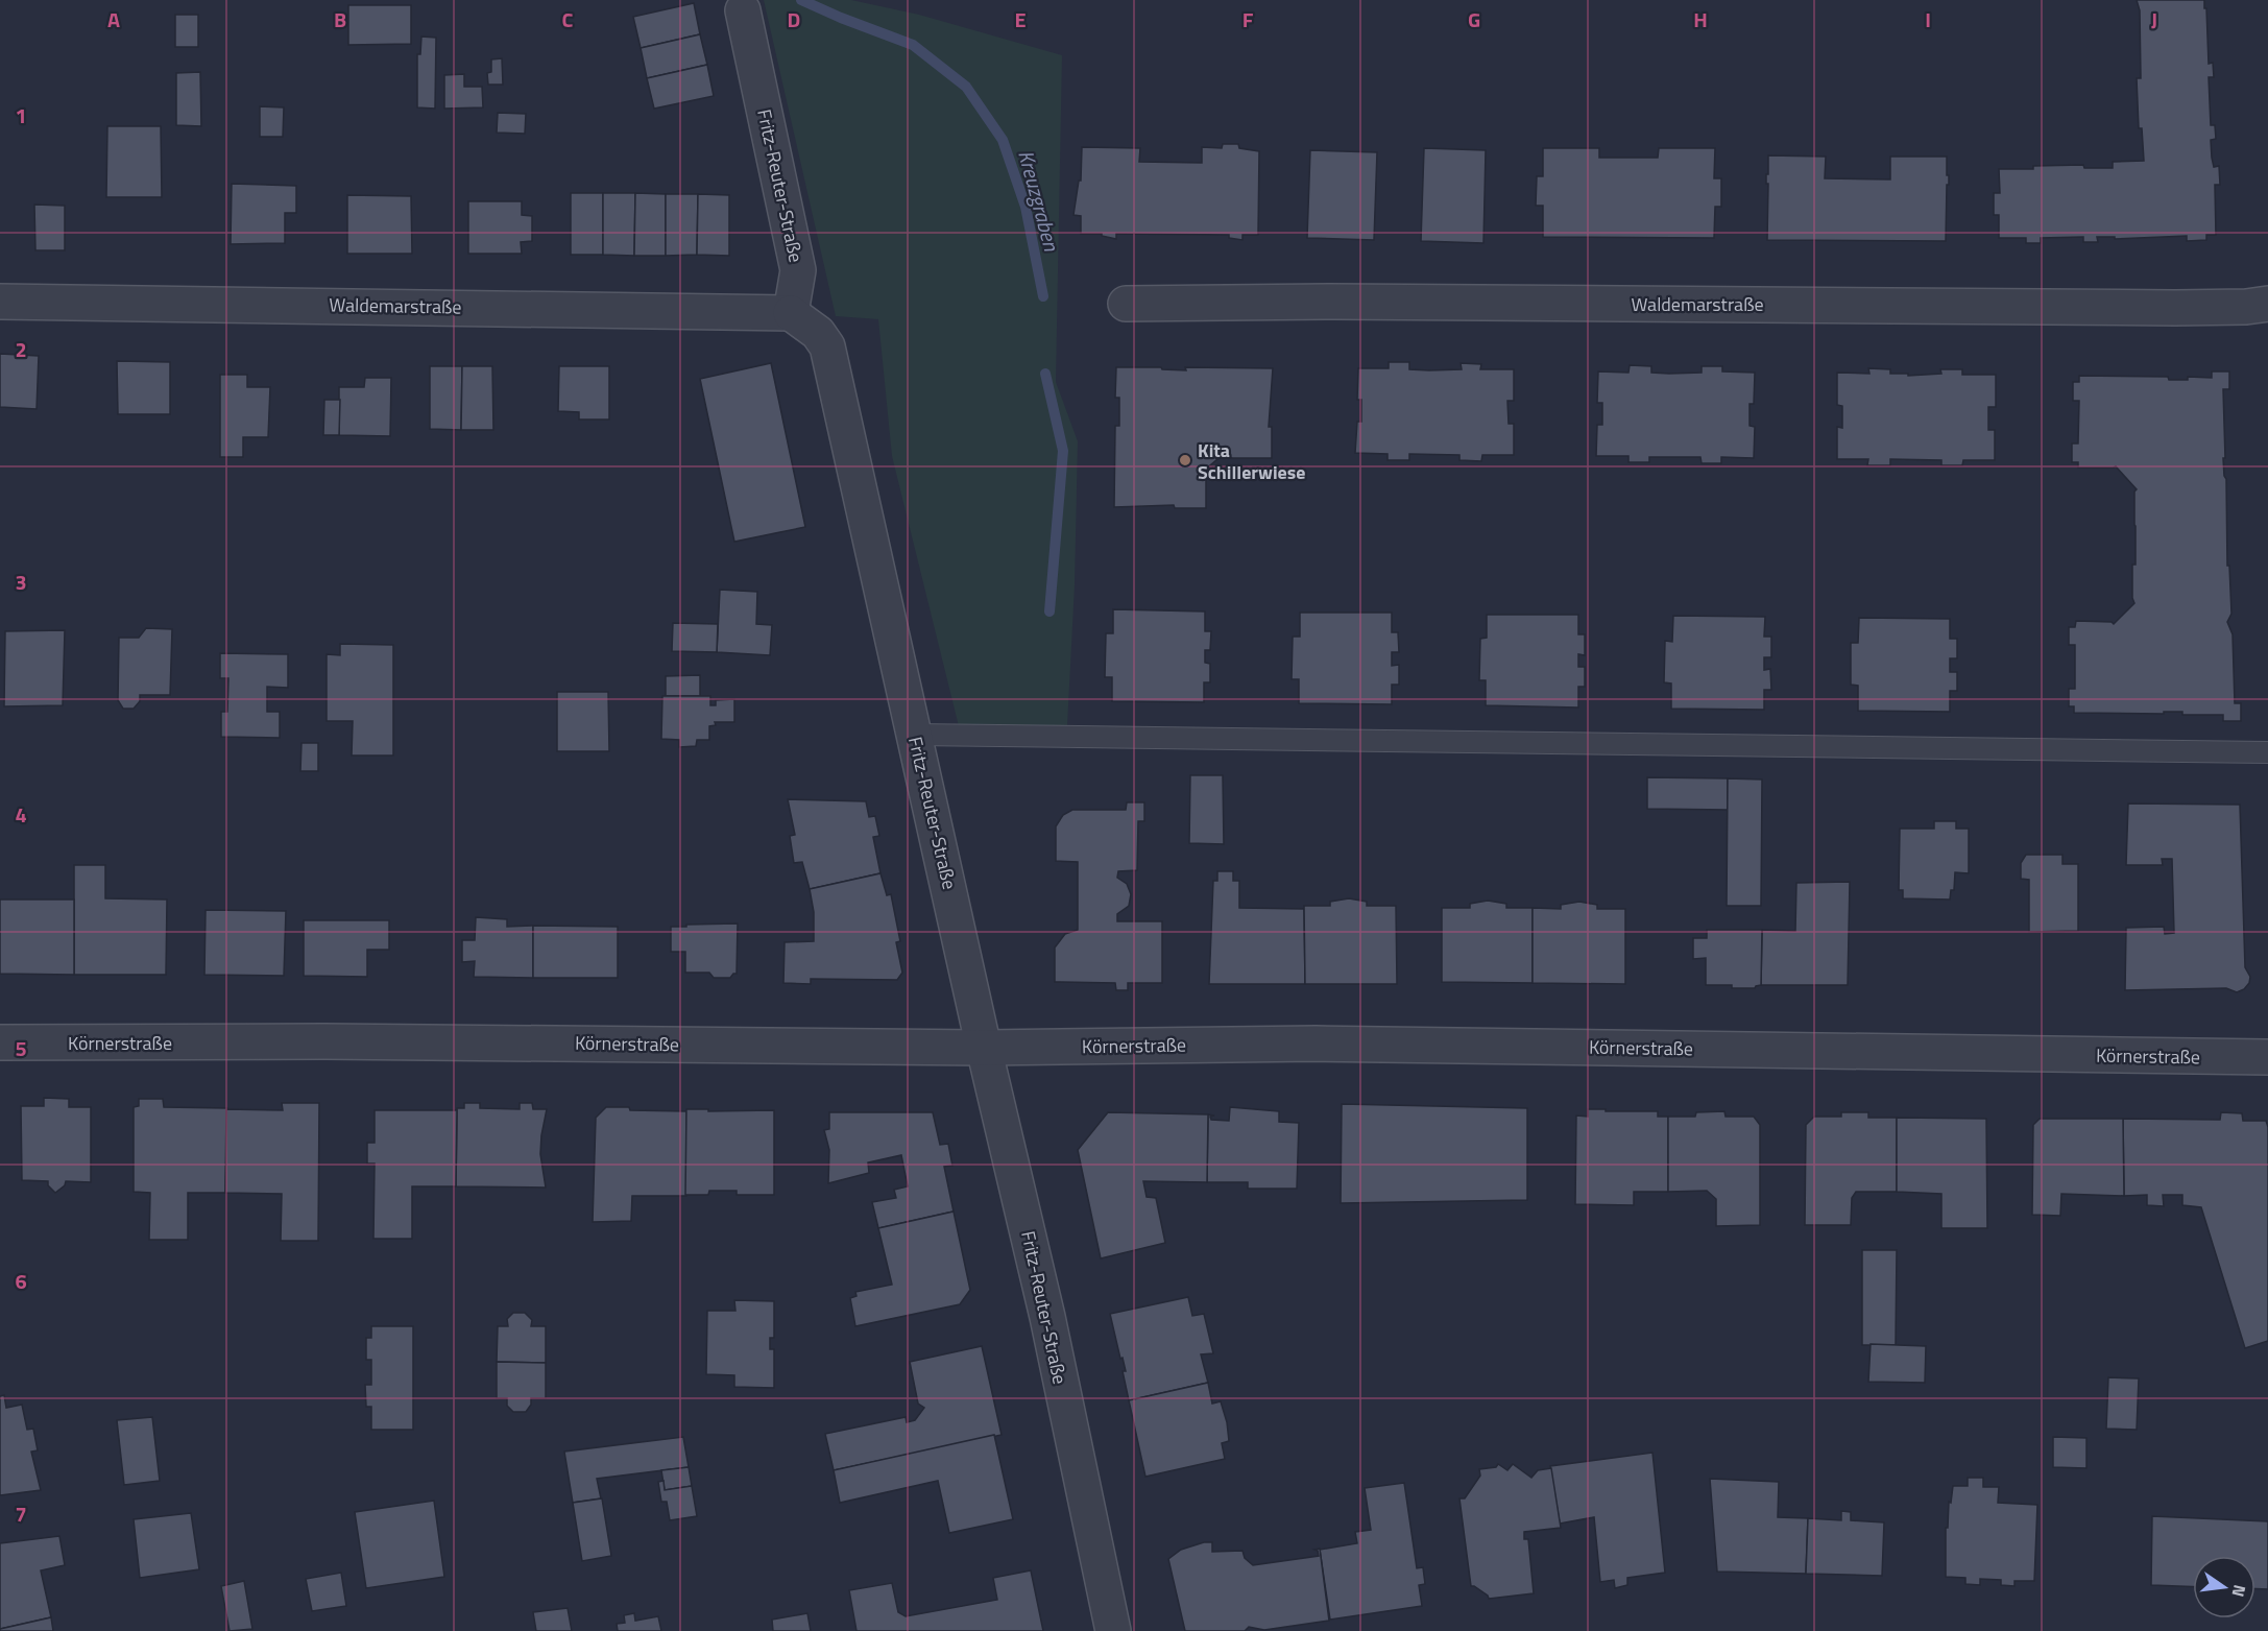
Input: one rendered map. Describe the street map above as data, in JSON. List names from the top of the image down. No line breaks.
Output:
{"streets":{"street":["Fritz-Reuter-Straße","Waldemarstraße","Körnerstraße"]},"crossings":[["Fritz-Reuter-Straße","Waldemarstraße"],["Fritz-Reuter-Straße","Körnerstraße"]],"water":["Kreuzgraben"],"places":["Kita Schillerwiese"],"north":"right","grid":{"columns":["A","B","C","D","E","F","G","H","I","J"],"rows":["1","2","3","4","5","6","7"]}}
